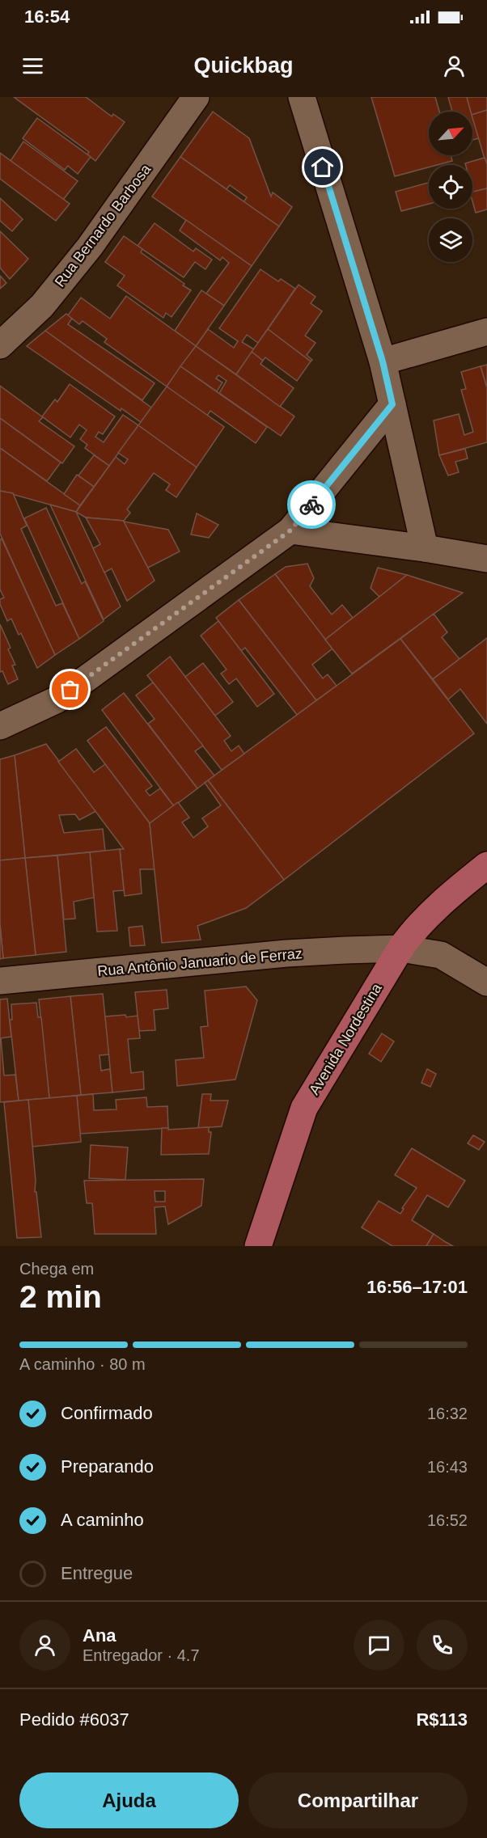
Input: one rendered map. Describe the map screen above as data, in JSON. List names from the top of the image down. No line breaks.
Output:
{"streets":{"main road":["Avenida Nordestina"],"street":["Rua Bernardo Barbosa","Rua Antônio Januario de Ferraz"]},"crossings":[["Rua Antônio Januario de Ferraz","Avenida Nordestina"]],"north":"top right","page":{"status":"16:54","header":"Quickbag","heading":["2 min","Chega em","16:56–17:01"],"panel":["Ana","Entregador · 4.7","Pedido #6037","R$113"],"bar":"A caminho · 80 m","list":[["Confirmado","16:32"],["Preparando","16:43"],["A caminho","16:52"],"Entregue"],"buttons":["Ajuda","Compartilhar"]}}
